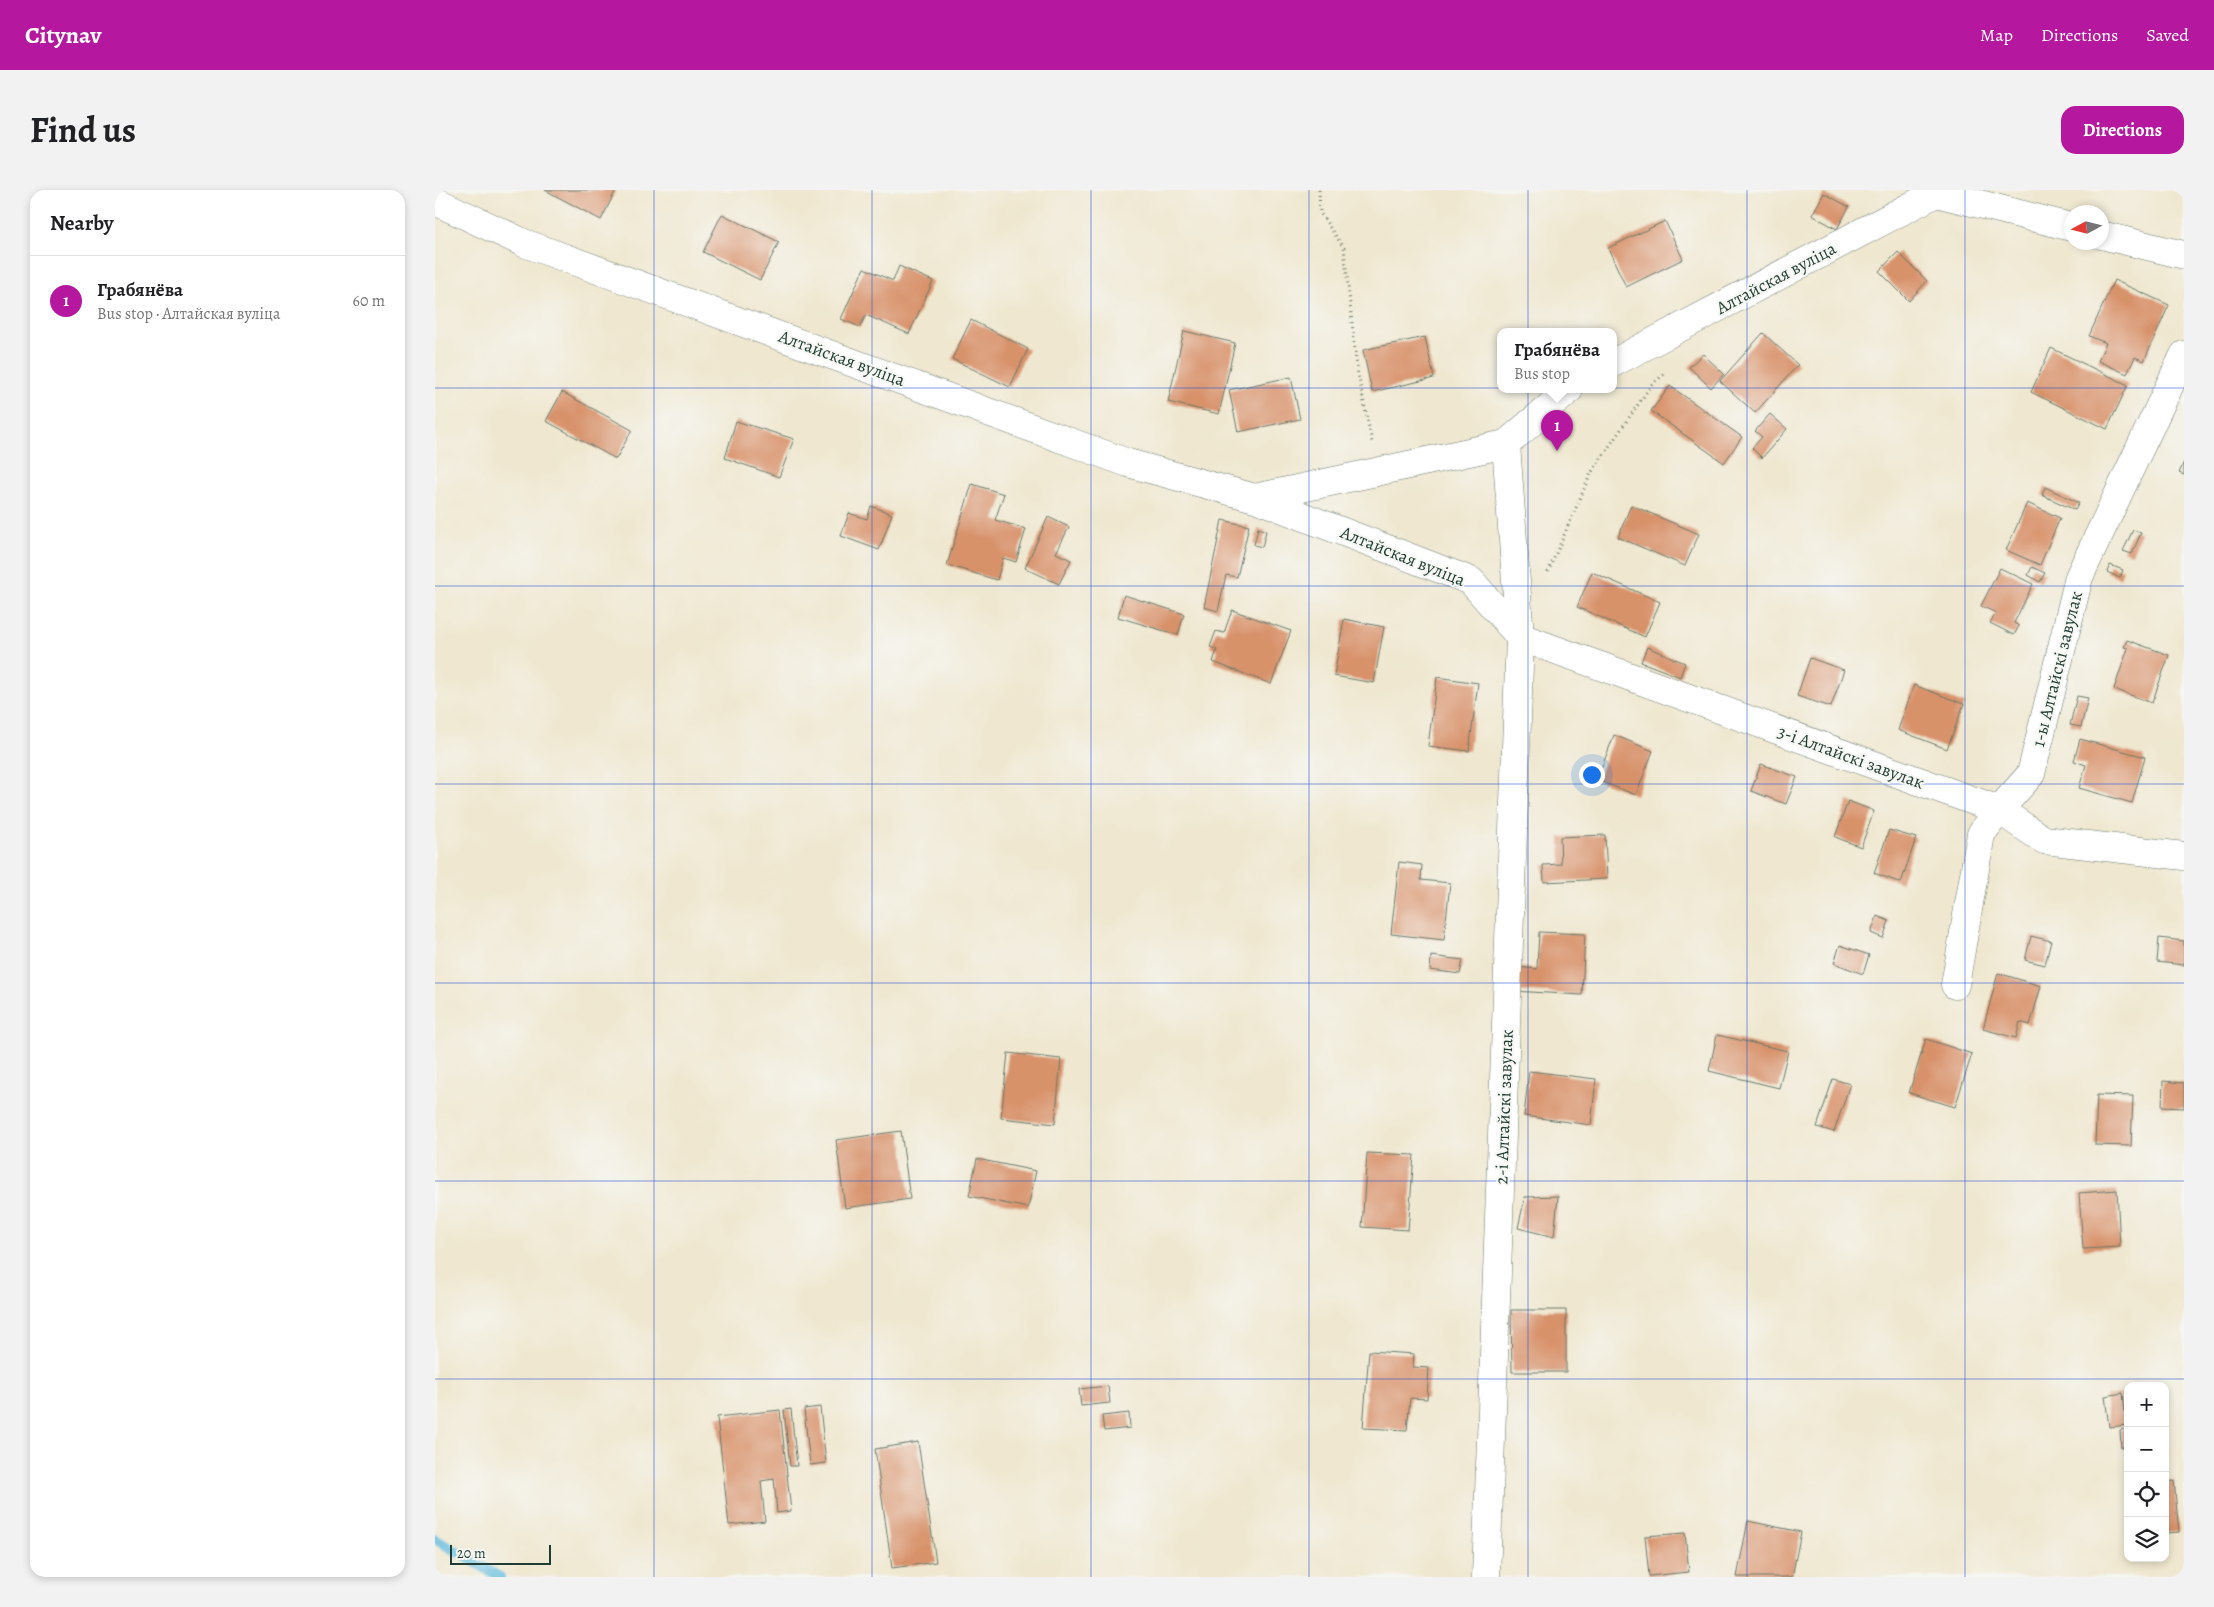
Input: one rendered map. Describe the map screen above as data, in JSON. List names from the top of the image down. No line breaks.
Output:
{"streets":{"street":["Алтайская вуліца","1-ы Алтайскі завулак","3-і Алтайскі завулак","2-і Алтайскі завулак"]},"crossings":[["Алтайская вуліца","3-і Алтайскі завулак"],["Алтайская вуліца","2-і Алтайскі завулак"],["1-ы Алтайскі завулак","3-і Алтайскі завулак"],["3-і Алтайскі завулак","2-і Алтайскі завулак"]],"scale_bar":"20 m","north":"left","page":{"header":"Citynav","nav":["Map","Directions","Saved"],"title":"Find us","buttons":"Directions","heading":"Nearby","list":[{"mark":"1","name":"Грабянёва","note":"Bus stop · Алтайская вуліца","value":"60 m"}],"popup":["Грабянёва","Bus stop"],"pins":"1","map_buttons":["+","−"],"scale":"20 m"}}
